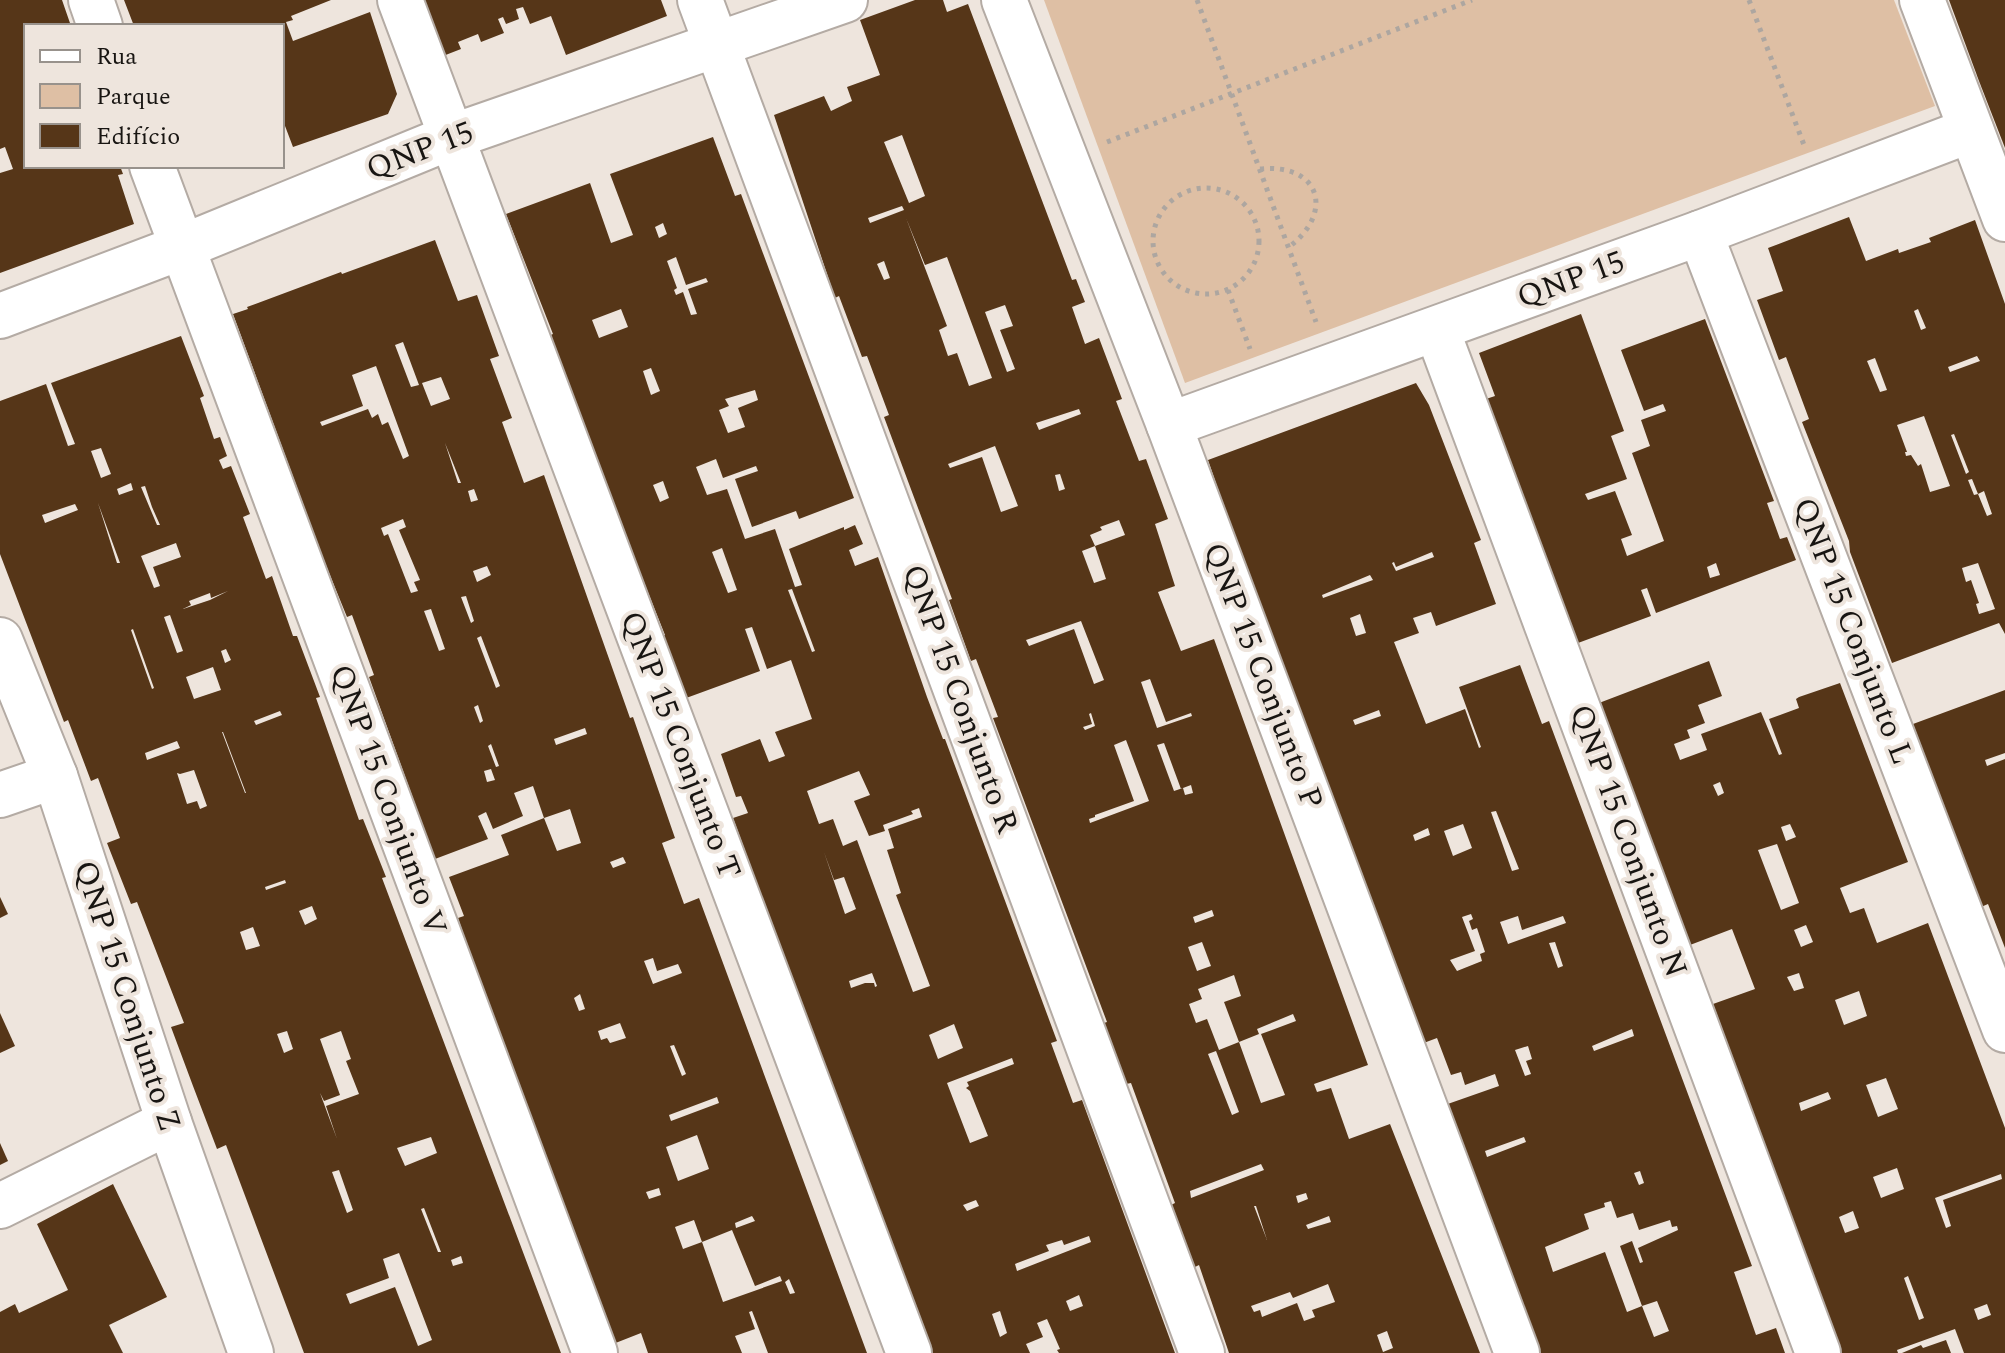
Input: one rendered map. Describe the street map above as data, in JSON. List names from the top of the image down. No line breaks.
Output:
{"streets":{"street":["QNP 15","QNP 15 Conjunto L","QNP 15 Conjunto P","QNP 15 Conjunto R","QNP 15 Conjunto T","QNP 15 Conjunto V","QNP 15 Conjunto N","QNP 15 Conjunto Z"]},"crossings":[["QNP 15","QNP 15 Conjunto L"],["QNP 15","QNP 15 Conjunto P"],["QNP 15","QNP 15 Conjunto R"],["QNP 15","QNP 15 Conjunto T"],["QNP 15","QNP 15 Conjunto V"],["QNP 15","QNP 15 Conjunto N"]],"legend":["Rua","Parque","Edifício"]}
